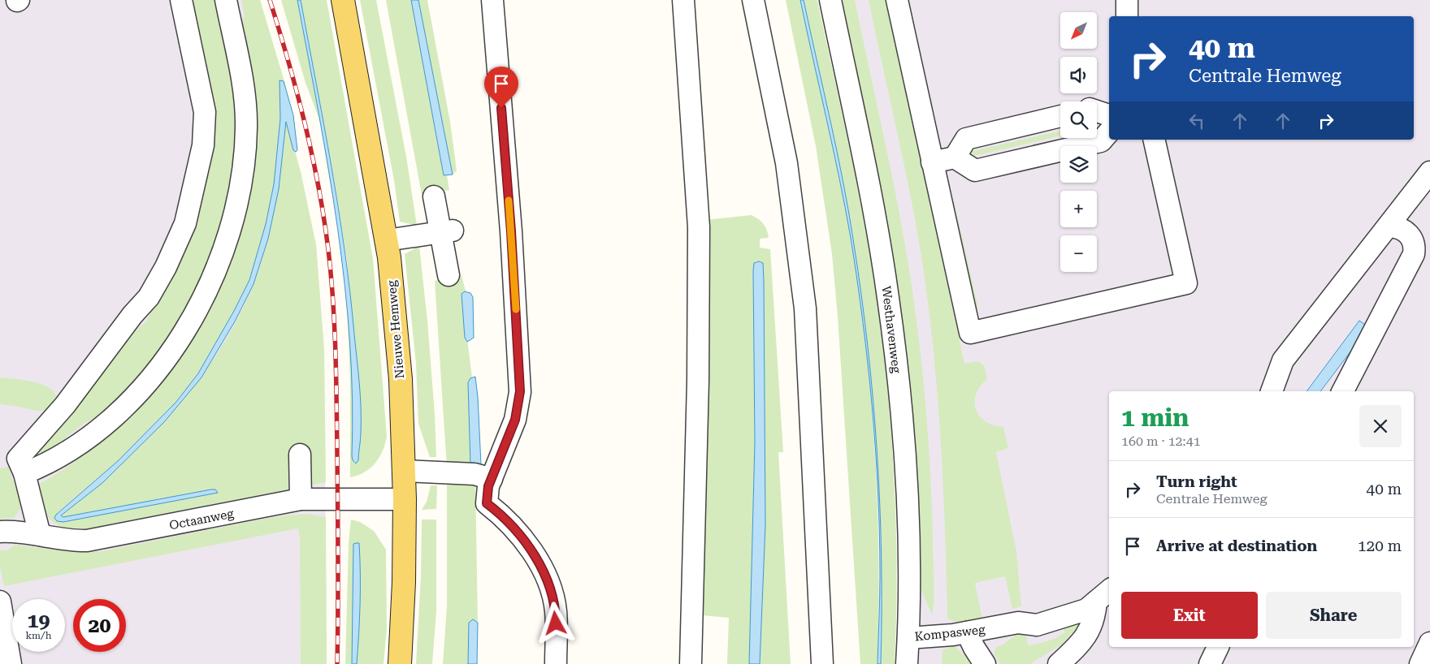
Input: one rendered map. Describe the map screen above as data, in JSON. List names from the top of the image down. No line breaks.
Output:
{"streets":{"main road":["Nieuwe Hemweg"],"street":["Westhavenweg","Octaanweg","Kompasweg"]},"crossings":[["Nieuwe Hemweg","Octaanweg"],["Westhavenweg","Kompasweg"]],"north":"bottom left","page":{"map_buttons":["+","−"],"turn":["40 m","Centrale Hemweg"],"heading":["1 min","160 m · 12:41"],"list":[{"name":"Turn right","note":"Centrale Hemweg","value":"40 m"},{"name":"Arrive at destination","value":"120 m"}],"buttons":["Exit","Share"],"speed":"19 km/h","limit":"20"}}
